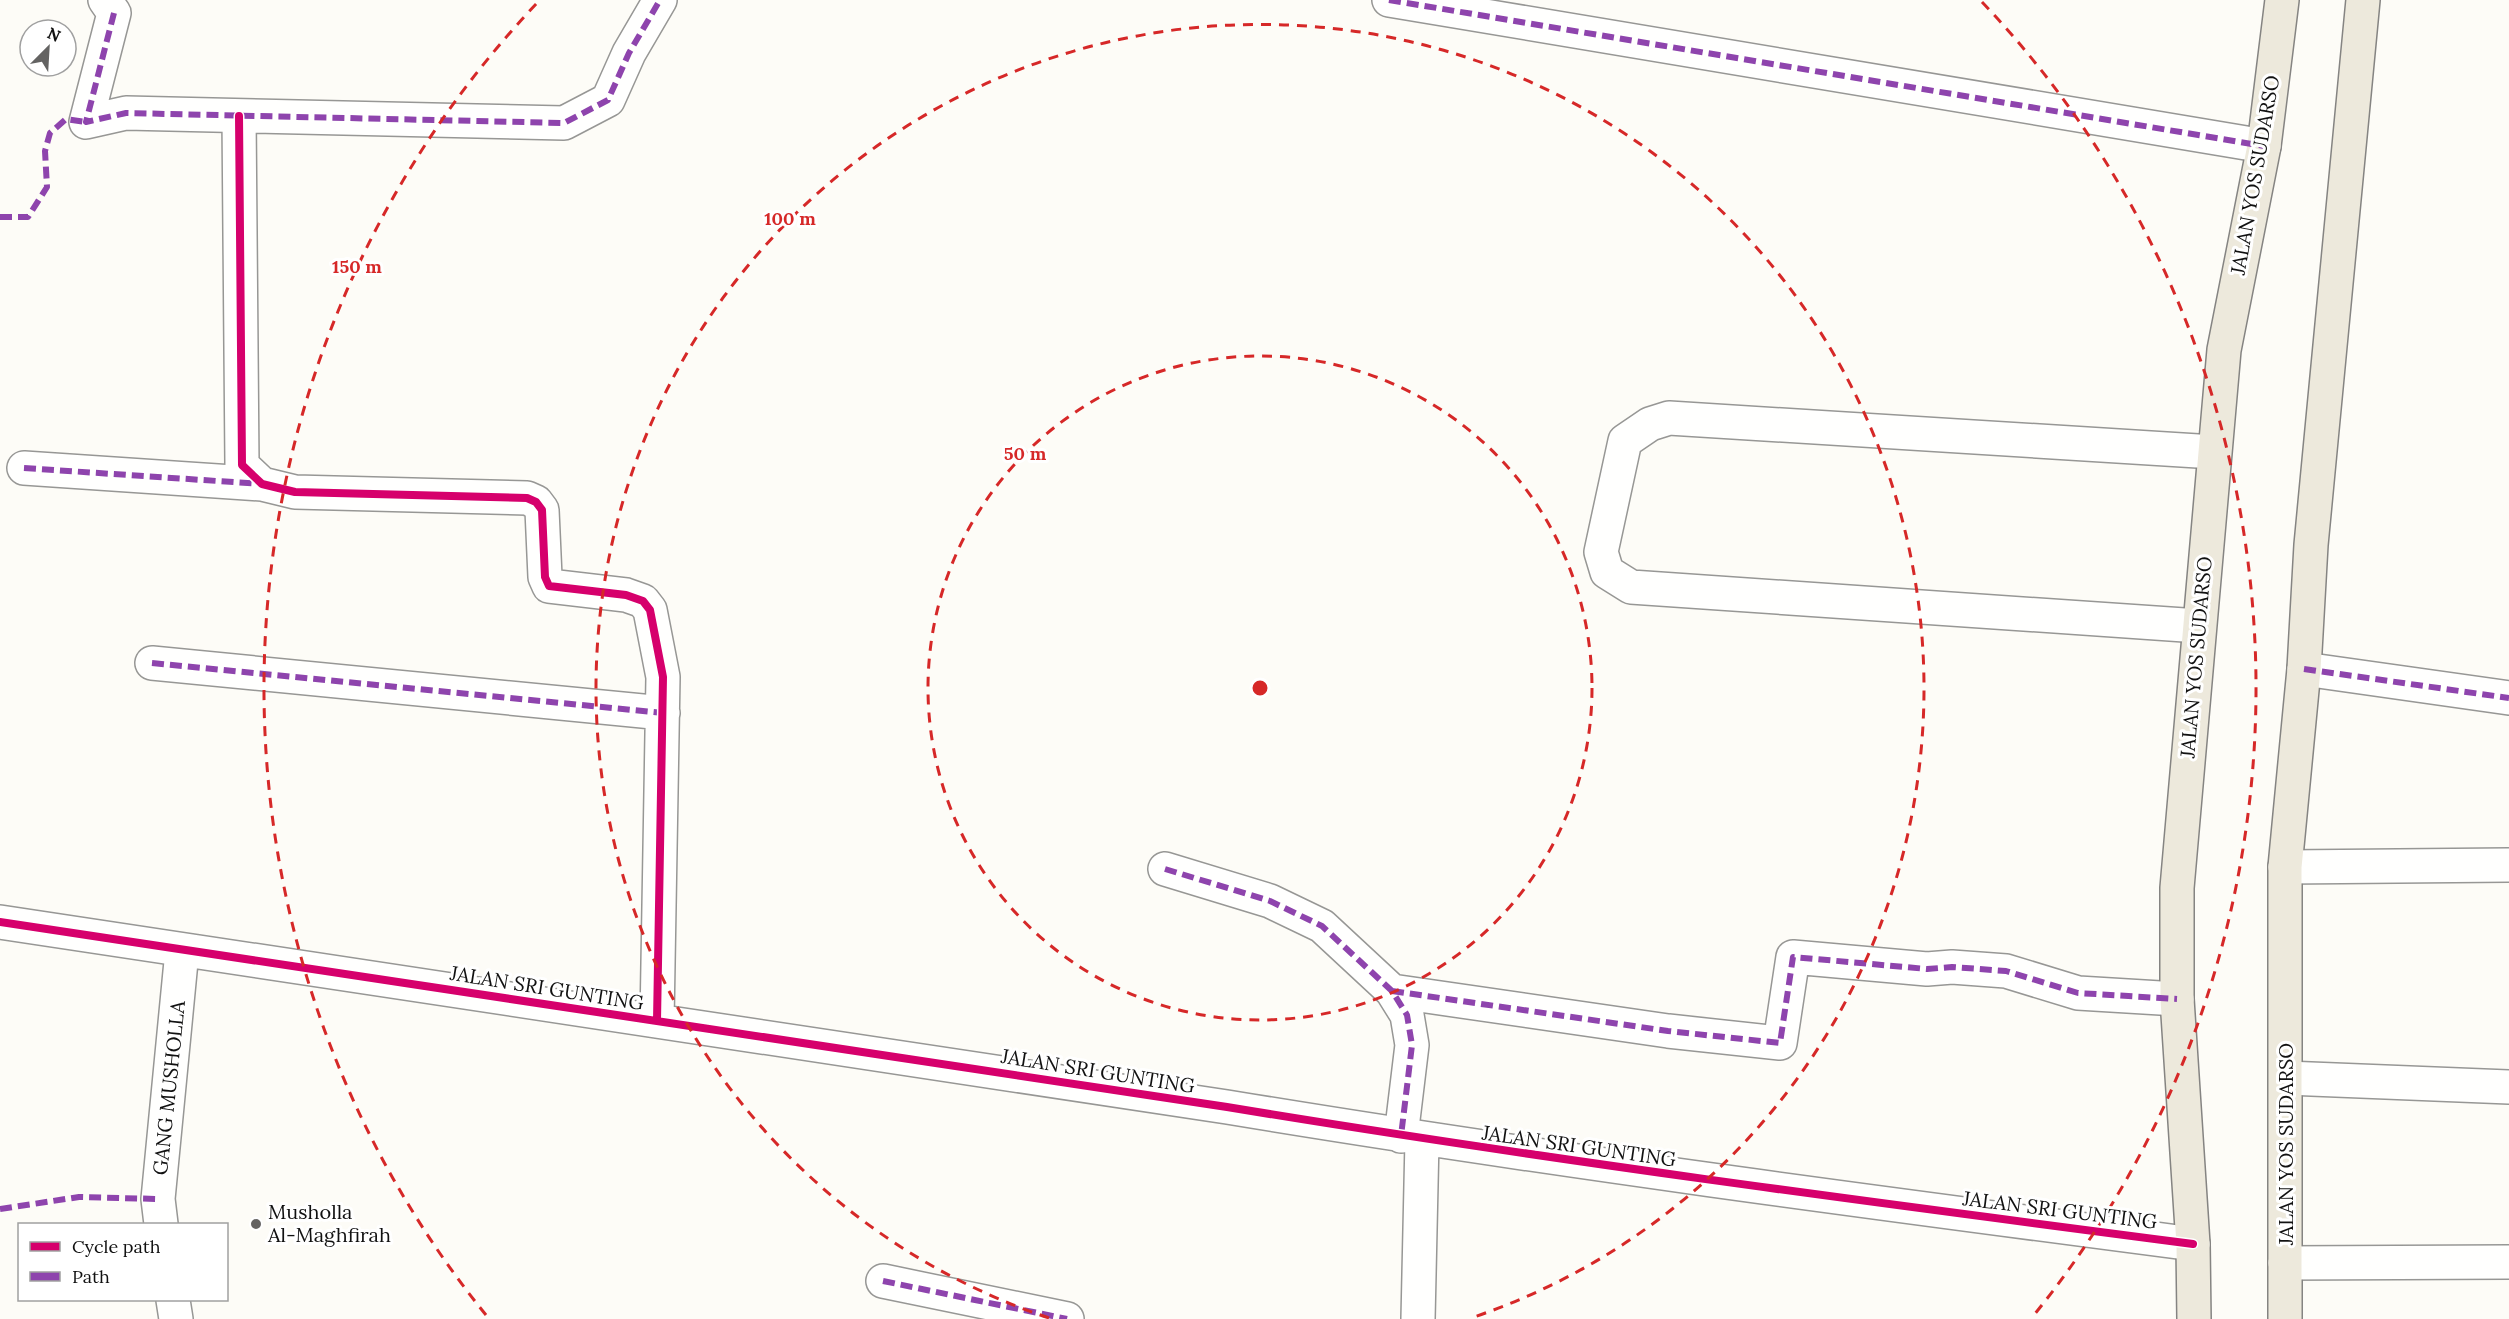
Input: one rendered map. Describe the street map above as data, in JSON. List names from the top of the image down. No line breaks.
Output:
{"streets":{"main road":["JALAN YOS SUDARSO"],"street":["JALAN SRI GUNTING","GANG MUSHOLLA"]},"crossings":[["JALAN YOS SUDARSO","JALAN SRI GUNTING"],["JALAN SRI GUNTING","GANG MUSHOLLA"]],"places":["Musholla Al-Maghfirah"],"legend":["Cycle path","Path"],"north":"top right","rings":["100 m","150 m","50 m"]}
